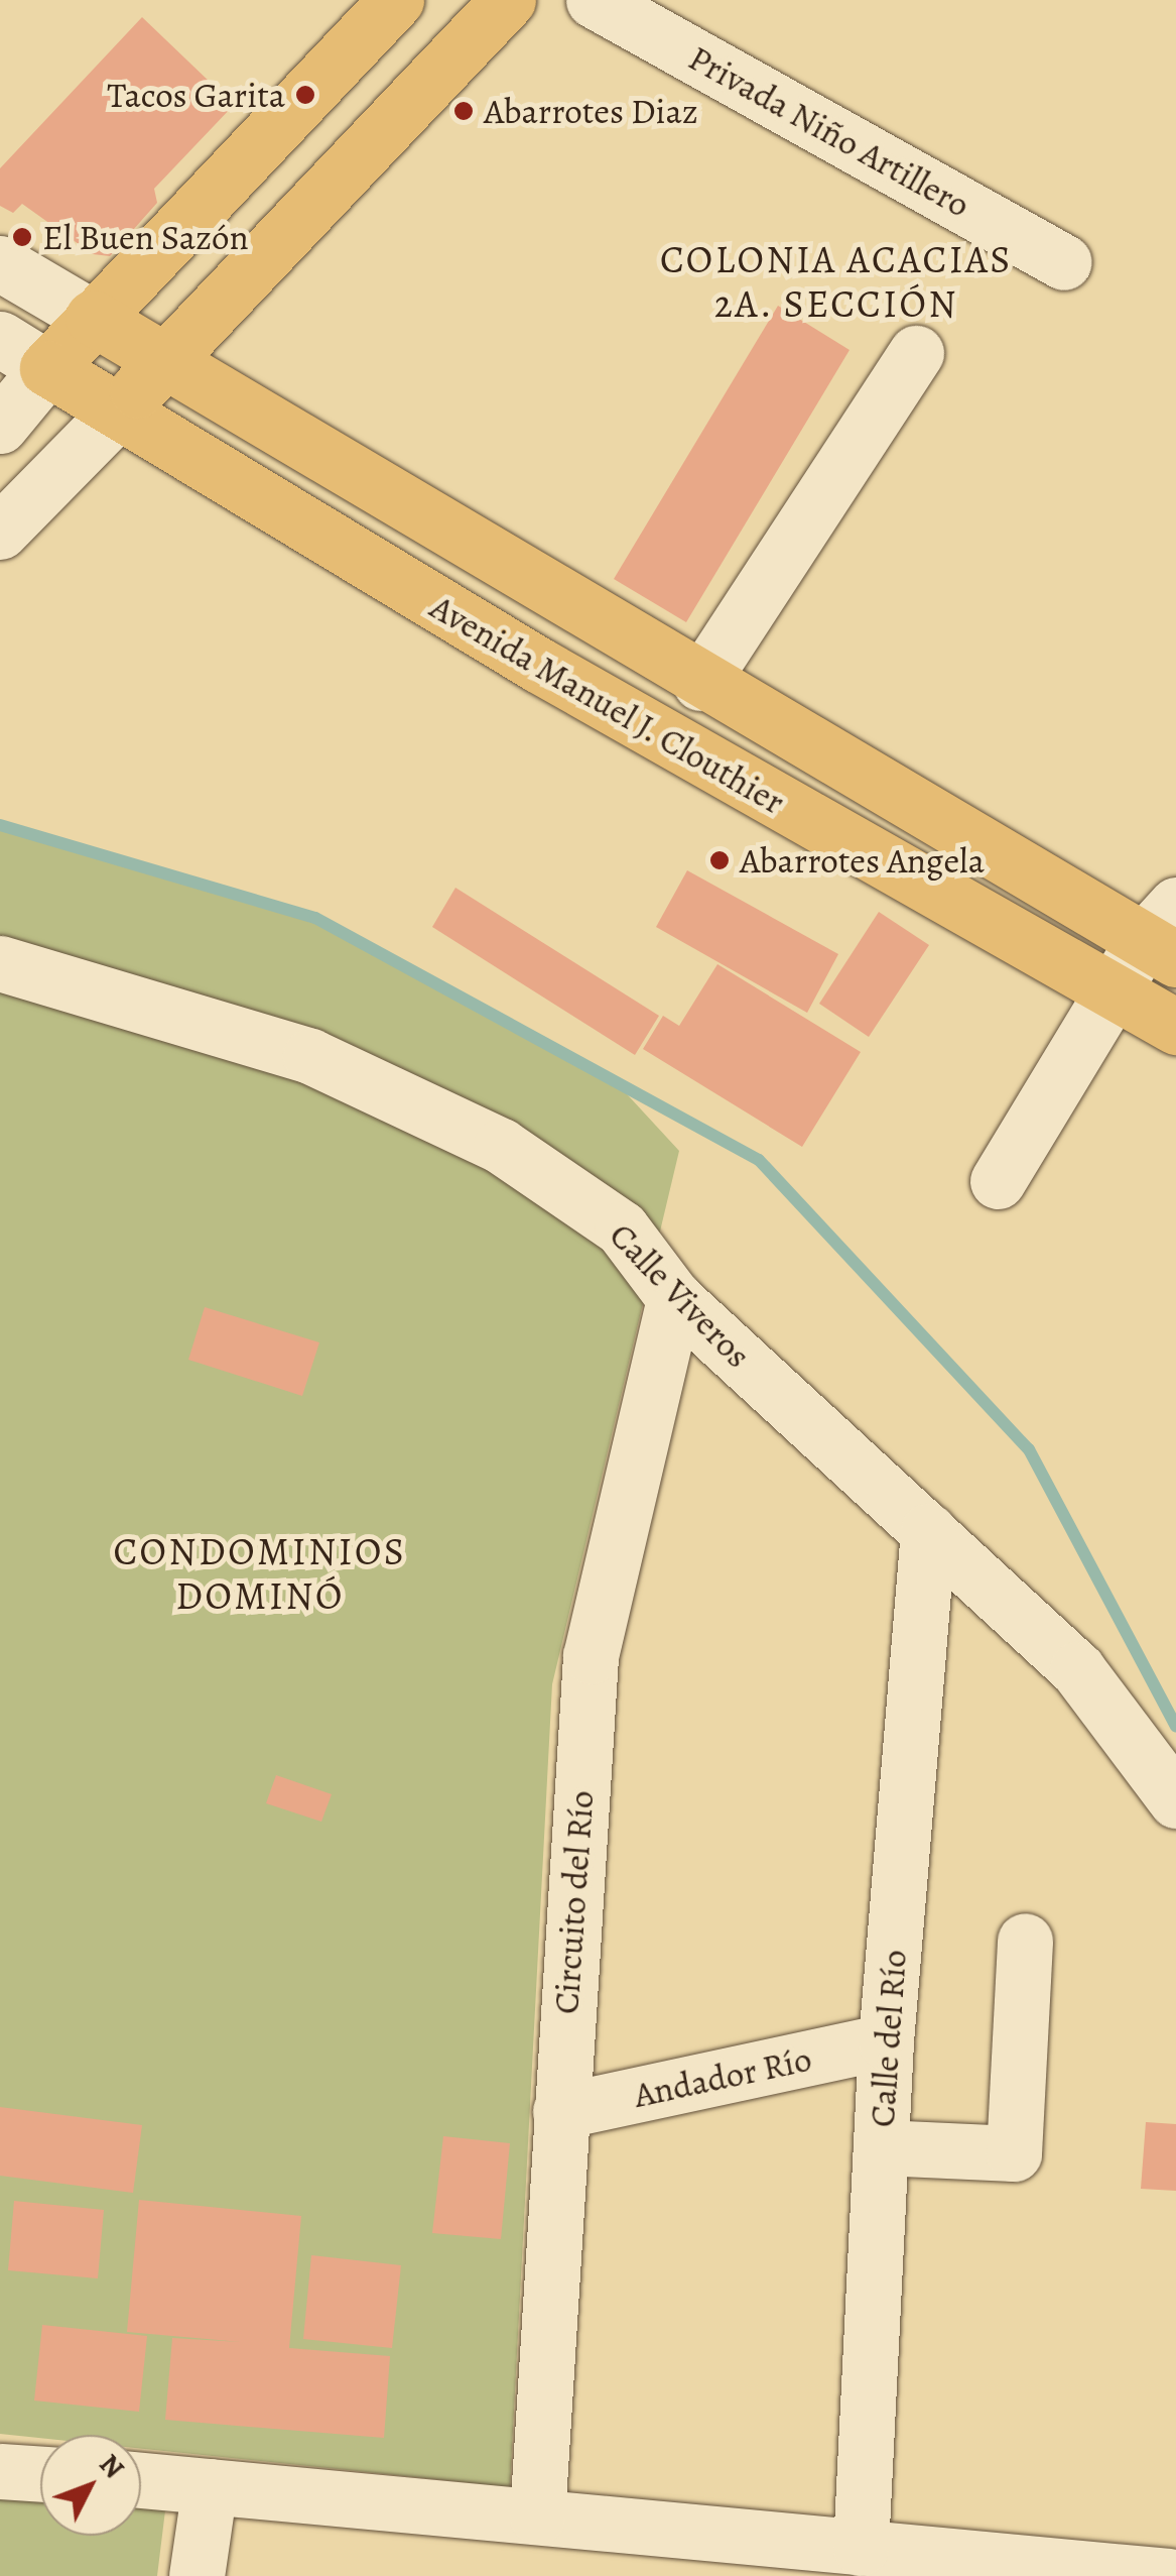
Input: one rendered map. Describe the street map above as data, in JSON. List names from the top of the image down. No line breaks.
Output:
{"streets":{"main road":["Avenida Manuel J. Clouthier"],"street":["Privada Niño Artillero","Calle Viveros","Circuito del Río","Calle del Río","Andador Río"]},"crossings":[["Calle Viveros","Circuito del Río"],["Calle Viveros","Calle del Río"],["Circuito del Río","Andador Río"],["Calle del Río","Andador Río"]],"districts":["COLONIA ACACIAS 2A. SECCIÓN","CONDOMINIOS DOMINÓ"],"places":["Tacos Garita","Abarrotes Diaz","El Buen Sazón","Abarrotes Angela"],"north":"top right"}
